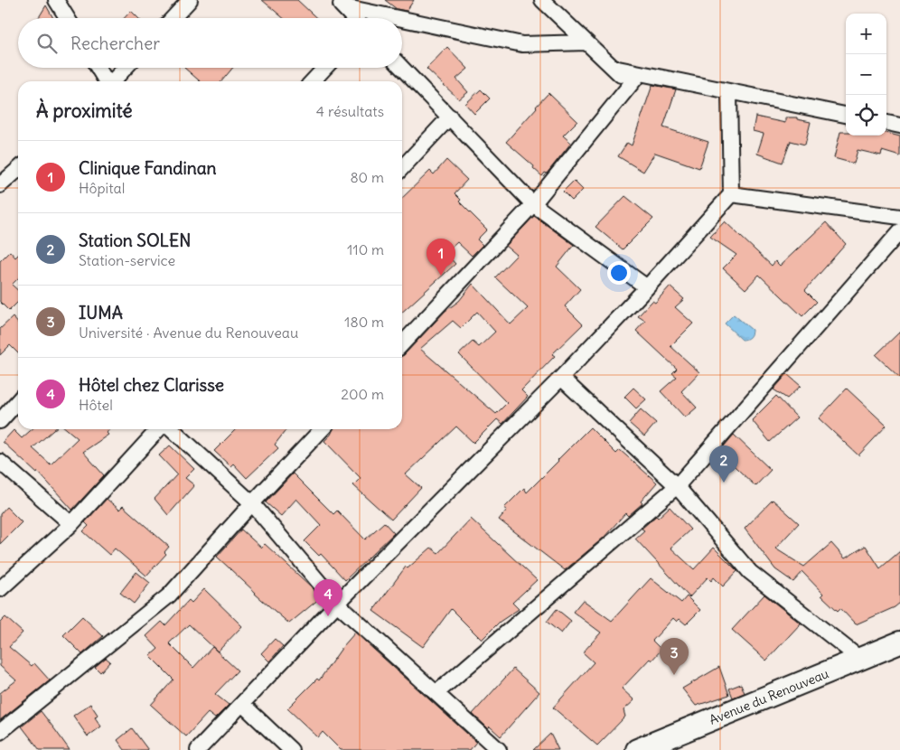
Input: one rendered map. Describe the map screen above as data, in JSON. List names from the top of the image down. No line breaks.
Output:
{"streets":{"main road":["Avenue du Renouveau"]},"page":{"map_buttons":["+","−"],"search":"Rechercher","heading":["À proximité","4 résultats"],"list":[{"mark":"1","name":"Clinique Fandinan","note":"Hôpital","value":"80 m"},{"mark":"2","name":"Station SOLEN","note":"Station-service","value":"110 m"},{"mark":"3","name":"IUMA","note":"Université · Avenue du Renouveau","value":"180 m"},{"mark":"4","name":"Hôtel chez Clarisse","note":"Hôtel","value":"200 m"}],"pins":["1","2","4","3"]}}
